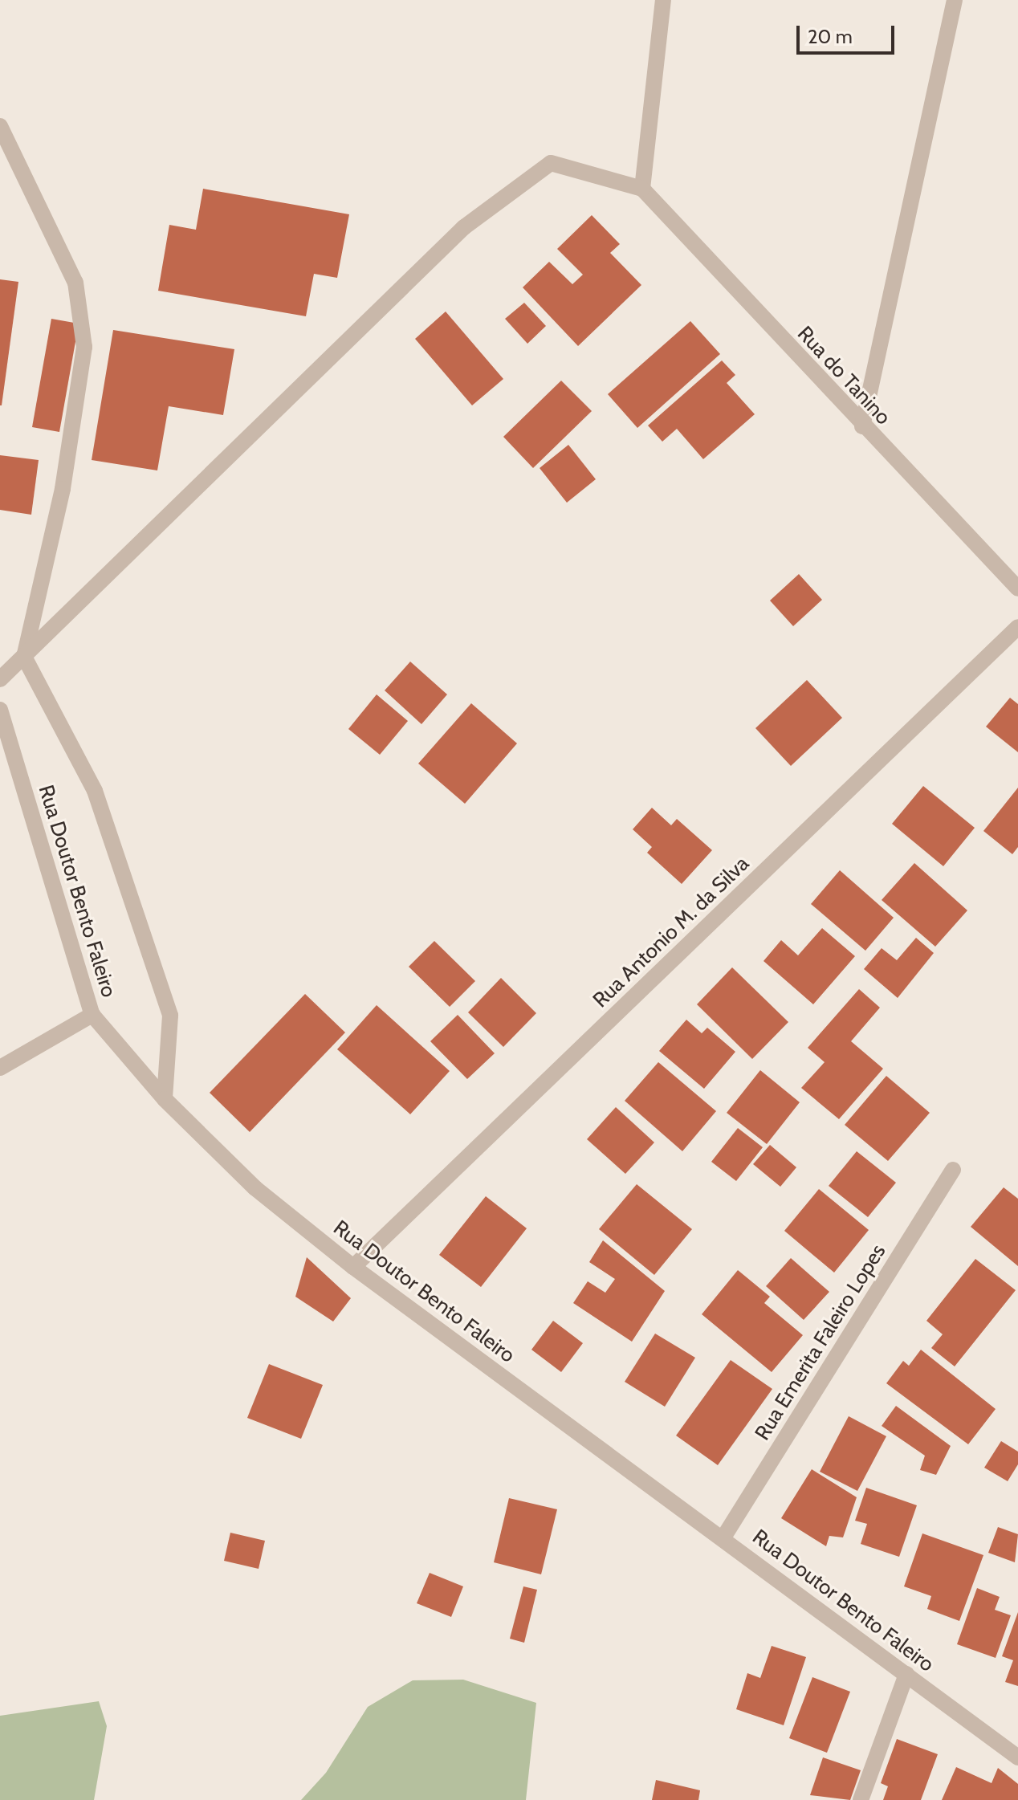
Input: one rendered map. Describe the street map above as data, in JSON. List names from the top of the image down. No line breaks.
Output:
{"streets":{"street":["Rua do Tanino","Rua Doutor Bento Faleiro","Rua Antonio M. da Silva","Rua Emerita Faleiro Lopes"]},"crossings":[["Rua Doutor Bento Faleiro","Rua Antonio M. da Silva"],["Rua Doutor Bento Faleiro","Rua Emerita Faleiro Lopes"]],"scale_bar":"20 m"}
